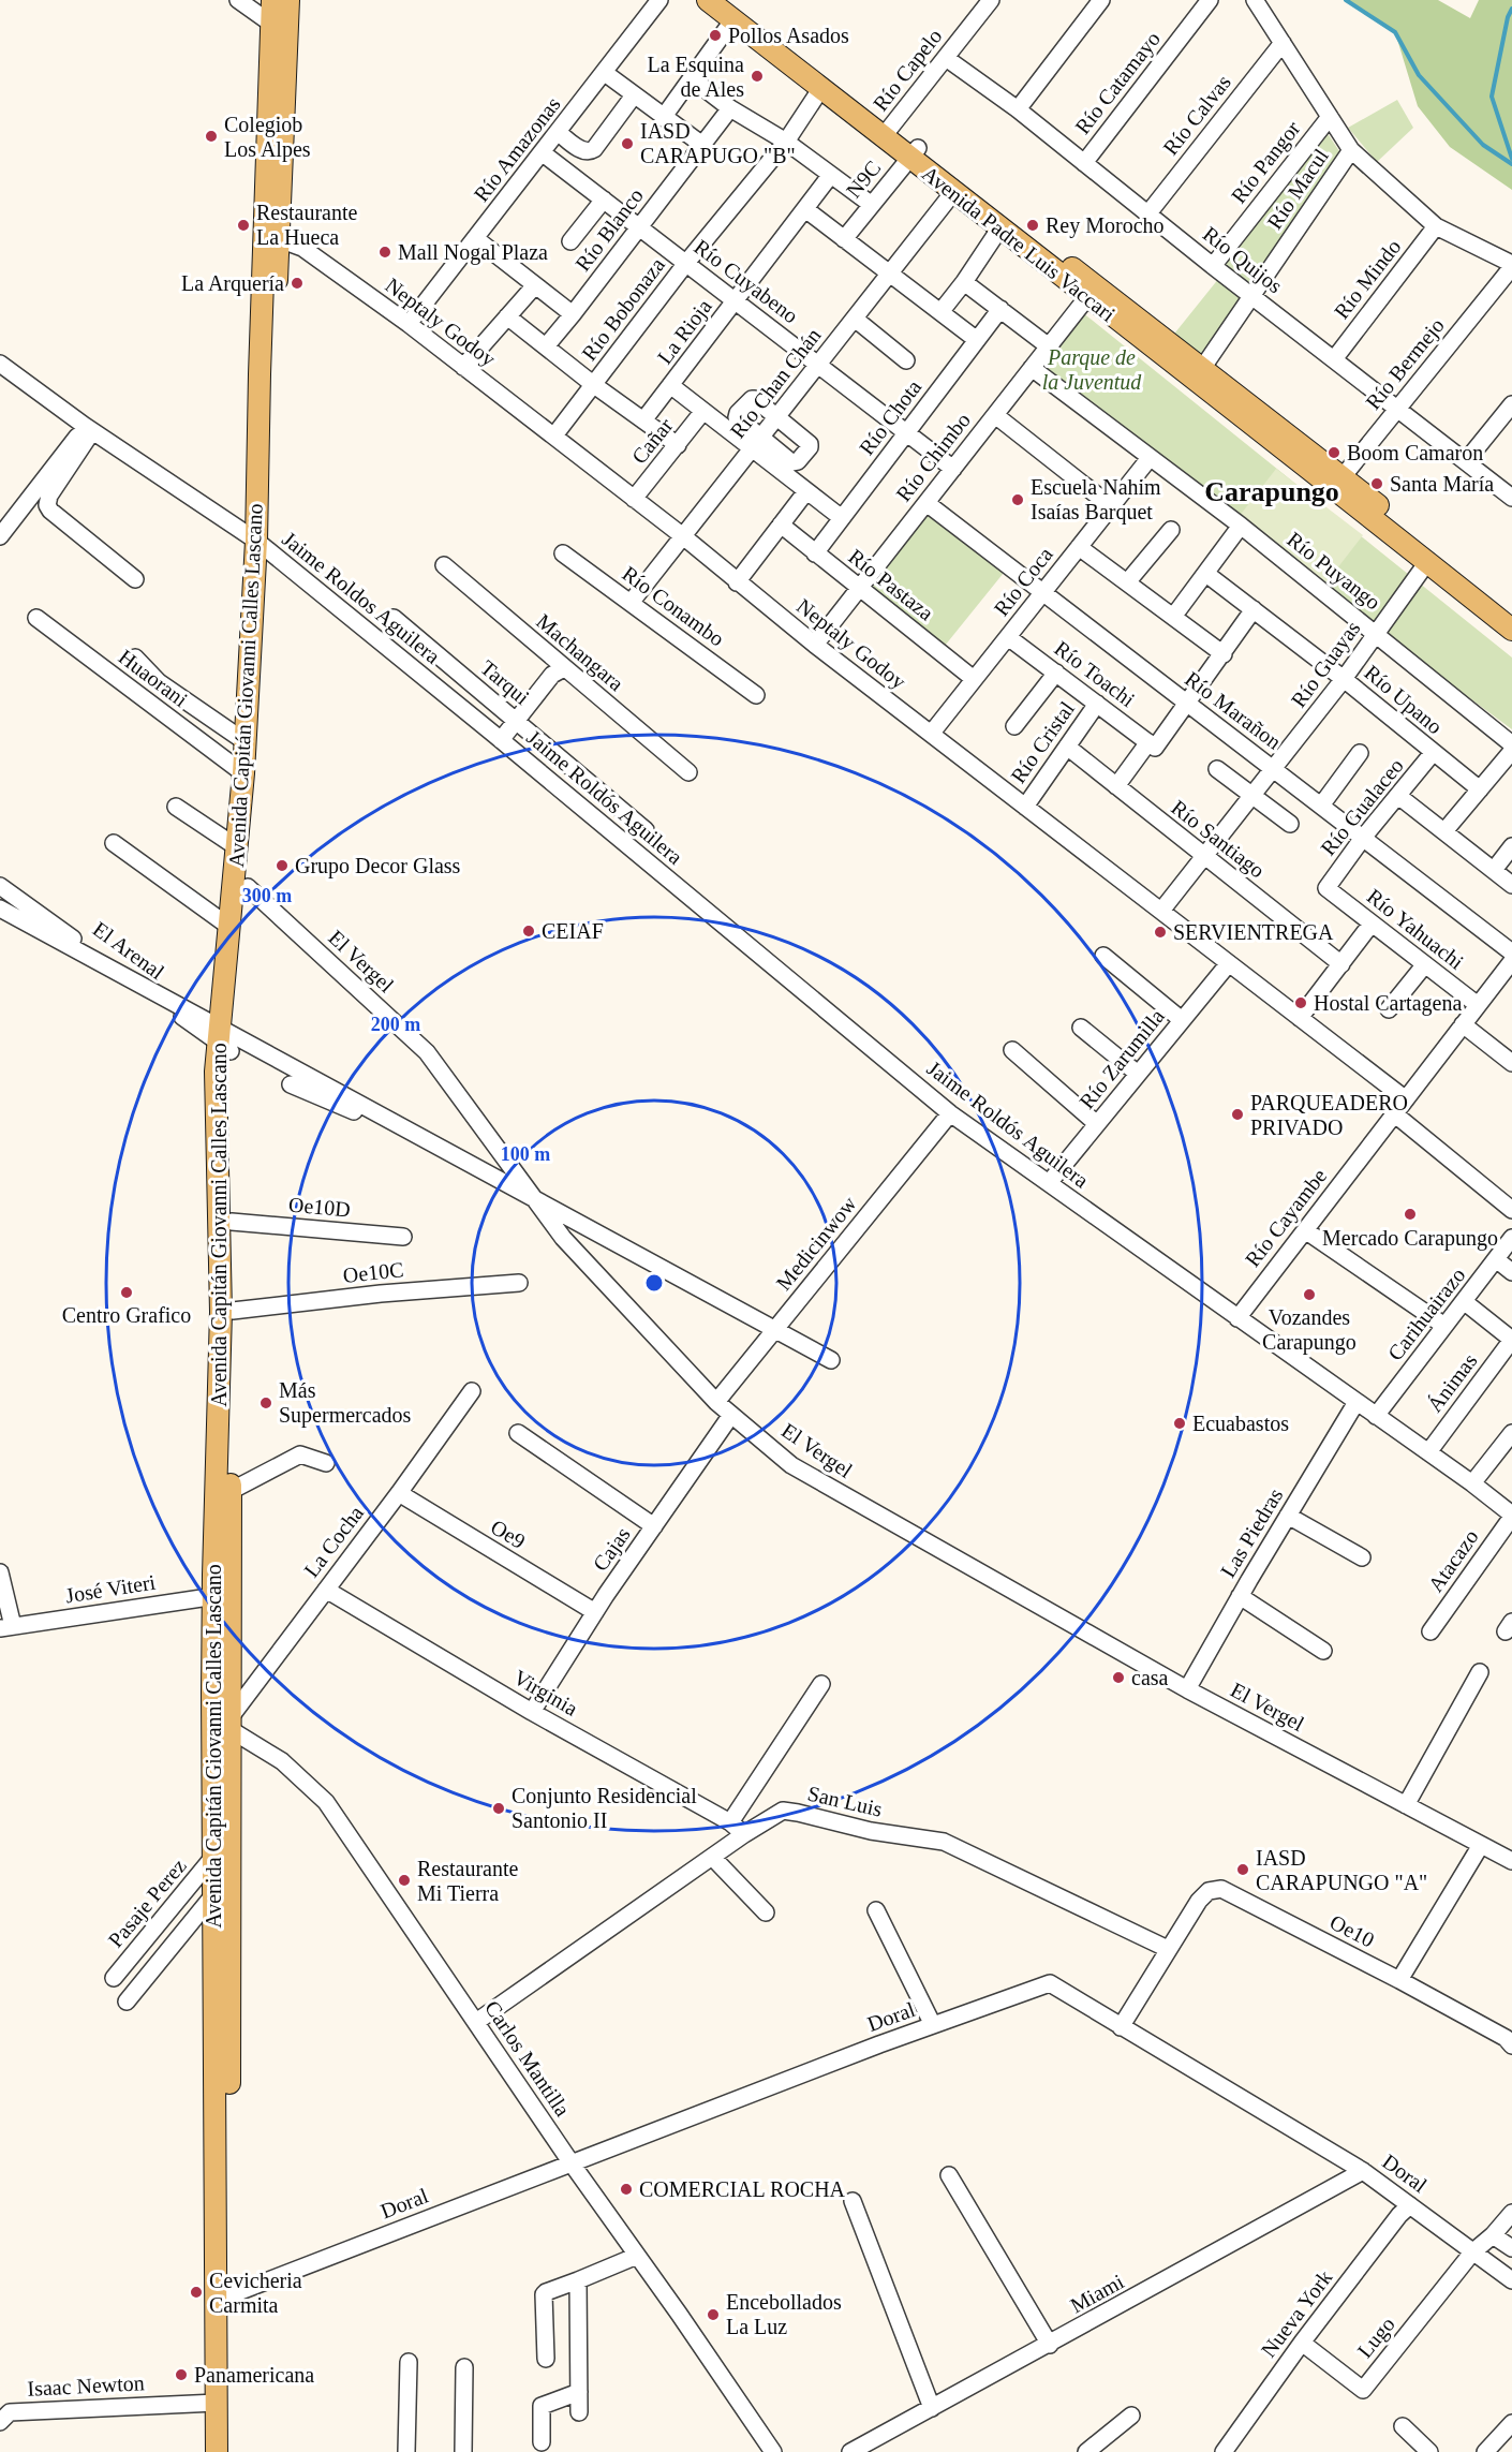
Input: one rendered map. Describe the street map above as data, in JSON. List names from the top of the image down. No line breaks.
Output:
{"streets":{"main road":["Avenida Padre Luis Vaccari","Avenida Capitán Giovanni Calles Lascano"],"street":["Río Capelo","Río Catamayo","Río Calvas","Río Amazonas","Río Pangor","N9C","Río Macul","Río Blanco","Río Quijos","Río Mindo","Río Cuyabeno","Río Bobonaza","Neptaly Godoy","La Rioja","Río Bermejo","Río Chan Chán","Río Chota","Cañar","Río Chimbo","Río Puyango","Río Coca","Río Pastaza","Jaime Roldos Aguilera","Río Conambo","Machangara","Río Guayas","Río Toachi","Huaorani","Tarqui","Río Upano","Río Marañon","Río Cristal","Jaime Roldós Aguilera","Río Gualaceo","Río Santiago","Río Yahuachi","El Arenal","El Vergel","Río Zarumilla","Oe10D","Río Cayambe","Medicinwow","Oe10C","Carihuairazo","Ánimas","Las Piedras","Oe9","La Cocha","Cajas","Atacazo","José Viteri","Virginia","San Luis","Pasaje Perez","Oe10","Doral","Carlos Mantilla","Miami","Nueva York","Lugo","Isaac Newton"]},"crossings":[["Río Capelo","Avenida Padre Luis Vaccari"],["Río Capelo","Río Quijos"],["Río Catamayo","Río Quijos"],["Río Calvas","Río Quijos"],["Río Amazonas","Río Cuyabeno"],["Río Amazonas","Neptaly Godoy"],["Río Pangor","Río Quijos"],["N9C","Avenida Padre Luis Vaccari"],["Río Macul","Avenida Padre Luis Vaccari"],["Río Macul","Río Quijos"],["Río Blanco","Río Cuyabeno"],["Avenida Padre Luis Vaccari","Río Bobonaza"],["Avenida Padre Luis Vaccari","Río Bermejo"],["Avenida Padre Luis Vaccari","Río Chan Chán"],["Avenida Padre Luis Vaccari","Río Chimbo"],["Avenida Padre Luis Vaccari","Río Guayas"],["Río Quijos","Río Mindo"],["Río Quijos","Río Bermejo"],["Río Cuyabeno","Río Bobonaza"],["Río Cuyabeno","La Rioja"],["Río Cuyabeno","Río Chan Chán"],["Río Cuyabeno","Río Chota"],["Río Cuyabeno","Río Chimbo"],["Río Bobonaza","Neptaly Godoy"],["Neptaly Godoy","Río Chan Chán"],["Neptaly Godoy","Cañar"],["Neptaly Godoy","Río Chimbo"],["Neptaly Godoy","Río Coca"],["Neptaly Godoy","Río Guayas"],["Neptaly Godoy","Avenida Capitán Giovanni Calles Lascano"],["Neptaly Godoy","Río Cristal"],["Neptaly Godoy","Río Zarumilla"],["Neptaly Godoy","Río Cayambe"],["Río Chan Chán","Río Conambo"],["Río Chota","Río Pastaza"],["Río Chimbo","Río Puyango"],["Río Chimbo","Río Pastaza"],["Río Chimbo","Río Marañon"],["Río Puyango","Río Coca"],["Río Puyango","Río Guayas"],["Río Coca","Río Pastaza"],["Río Coca","Río Toachi"],["Río Coca","Río Marañon"],["Jaime Roldos Aguilera","Avenida Capitán Giovanni Calles Lascano"],["Jaime Roldos Aguilera","Jaime Roldós Aguilera"],["Río Guayas","Río Upano"],["Río Guayas","Río Marañon"],["Río Guayas","Río Santiago"],["Río Toachi","Río Cristal"],["Huaorani","Avenida Capitán Giovanni Calles Lascano"],["Avenida Capitán Giovanni Calles Lascano","El Arenal"],["Avenida Capitán Giovanni Calles Lascano","El Vergel"],["Avenida Capitán Giovanni Calles Lascano","Oe10D"],["Avenida Capitán Giovanni Calles Lascano","Oe10C"],["Avenida Capitán Giovanni Calles Lascano","La Cocha"],["Avenida Capitán Giovanni Calles Lascano","José Viteri"],["Avenida Capitán Giovanni Calles Lascano","Pasaje Perez"],["Avenida Capitán Giovanni Calles Lascano","Doral"],["Avenida Capitán Giovanni Calles Lascano","Carlos Mantilla"],["Avenida Capitán Giovanni Calles Lascano","Isaac Newton"],["Río Upano","Río Gualaceo"],["Río Marañon","Río Gualaceo"],["Río Cristal","Río Santiago"],["Jaime Roldós Aguilera","Río Zarumilla"],["Jaime Roldós Aguilera","Río Cayambe"],["Jaime Roldós Aguilera","Medicinwow"],["Jaime Roldós Aguilera","Carihuairazo"],["Jaime Roldós Aguilera","Ánimas"],["Jaime Roldós Aguilera","Las Piedras"],["Jaime Roldós Aguilera","Atacazo"],["Río Gualaceo","Río Yahuachi"],["Río Yahuachi","Río Cayambe"],["El Vergel","Medicinwow"],["El Vergel","Las Piedras"],["El Vergel","Cajas"],["Oe9","La Cocha"],["Oe9","Cajas"],["La Cocha","Virginia"],["La Cocha","Carlos Mantilla"],["Cajas","Virginia"],["Virginia","San Luis"],["San Luis","Oe10"],["San Luis","Carlos Mantilla"],["Oe10","Doral"],["Doral","Carlos Mantilla"],["Doral","Miami"],["Doral","Nueva York"],["Doral","Lugo"],["Nueva York","Lugo"]],"districts":["Carapungo"],"parks":["Parque de la Juventud"],"places":["Pollos Asados","La Esquina de Ales","Colegiob Los Alpes","IASD CARAPUGO \"B\"","Restaurante La Hueca","Rey Morocho","Mall Nogal Plaza","La Arquería","Boom Camaron","Santa María","Escuela Nahim Isaías Barquet","Grupo Decor Glass","CEIAF","SERVIENTREGA","Hostal Cartagena","PARQUEADERO PRIVADO","Mercado Carapungo","Centro Grafico","Vozandes Carapungo","Más Supermercados","Ecuabastos","casa","Conjunto Residencial Santonio II","IASD CARAPUNGO \"A\"","Restaurante Mi Tierra","COMERCIAL ROCHA","Cevicheria Carmita","Encebollados La Luz","Panamericana"],"rings":["300 m","200 m","100 m"]}
